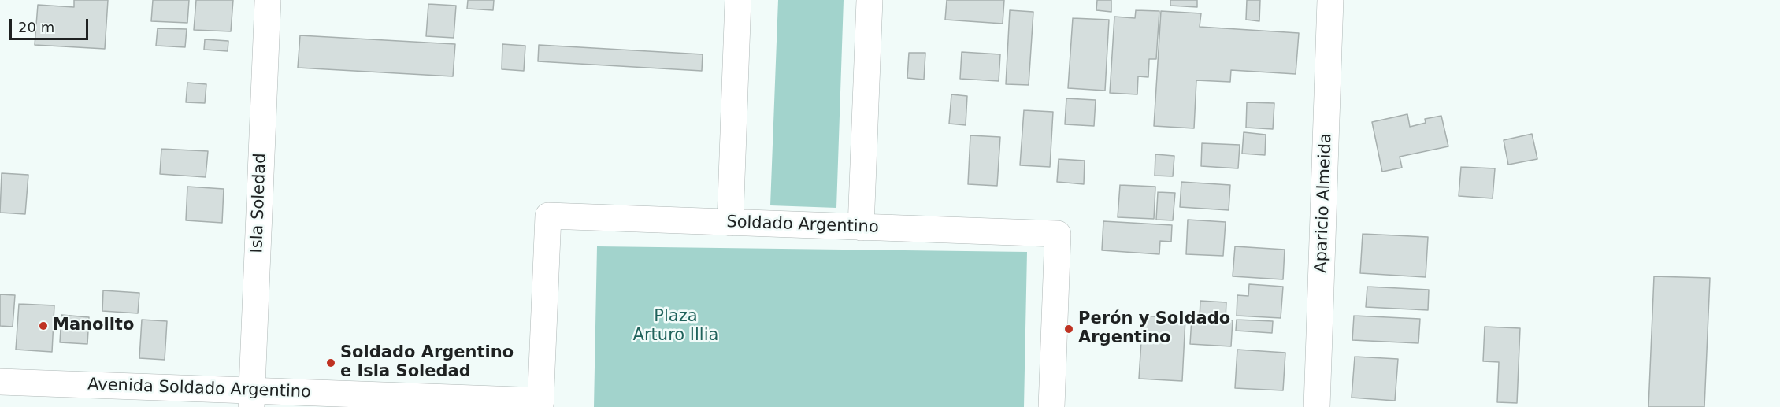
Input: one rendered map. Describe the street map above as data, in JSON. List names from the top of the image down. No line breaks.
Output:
{"streets":{"main road":["Isla Soledad","Aparicio Almeida","Soldado Argentino","Avenida Soldado Argentino"]},"crossings":[["Isla Soledad","Avenida Soldado Argentino"],["Soldado Argentino","Avenida Soldado Argentino"]],"parks":["Plaza Arturo Illia"],"places":["Manolito","Perón y Soldado Argentino","Soldado Argentino e Isla Soledad"],"scale_bar":"20 m"}
